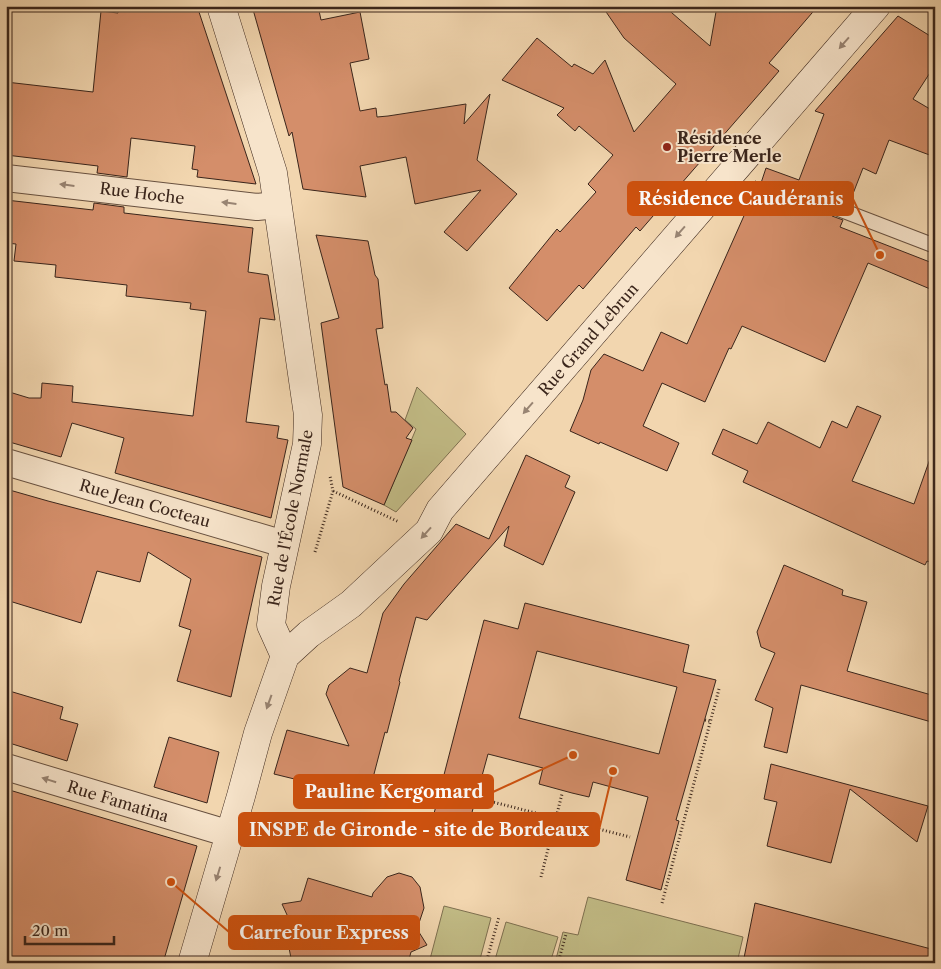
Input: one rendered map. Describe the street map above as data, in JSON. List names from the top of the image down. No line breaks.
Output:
{"streets":{"main road":["Rue Grand Lebrun","Rue de l'École Normale"],"street":["Rue Hoche","Rue Jean Cocteau","Rue Famatina"]},"crossings":[["Rue Hoche","Rue de l'École Normale"],["Rue Grand Lebrun","Rue de l'École Normale"],["Rue Jean Cocteau","Rue de l'École Normale"]],"one_way":["Rue Hoche","Rue Grand Lebrun","Rue Famatina"],"places":["Résidence Pierre Merle","Résidence Caudéranis","Pauline Kergomard","INSPE de Gironde - site de Bordeaux","Carrefour Express"],"scale_bar":"20 m"}
